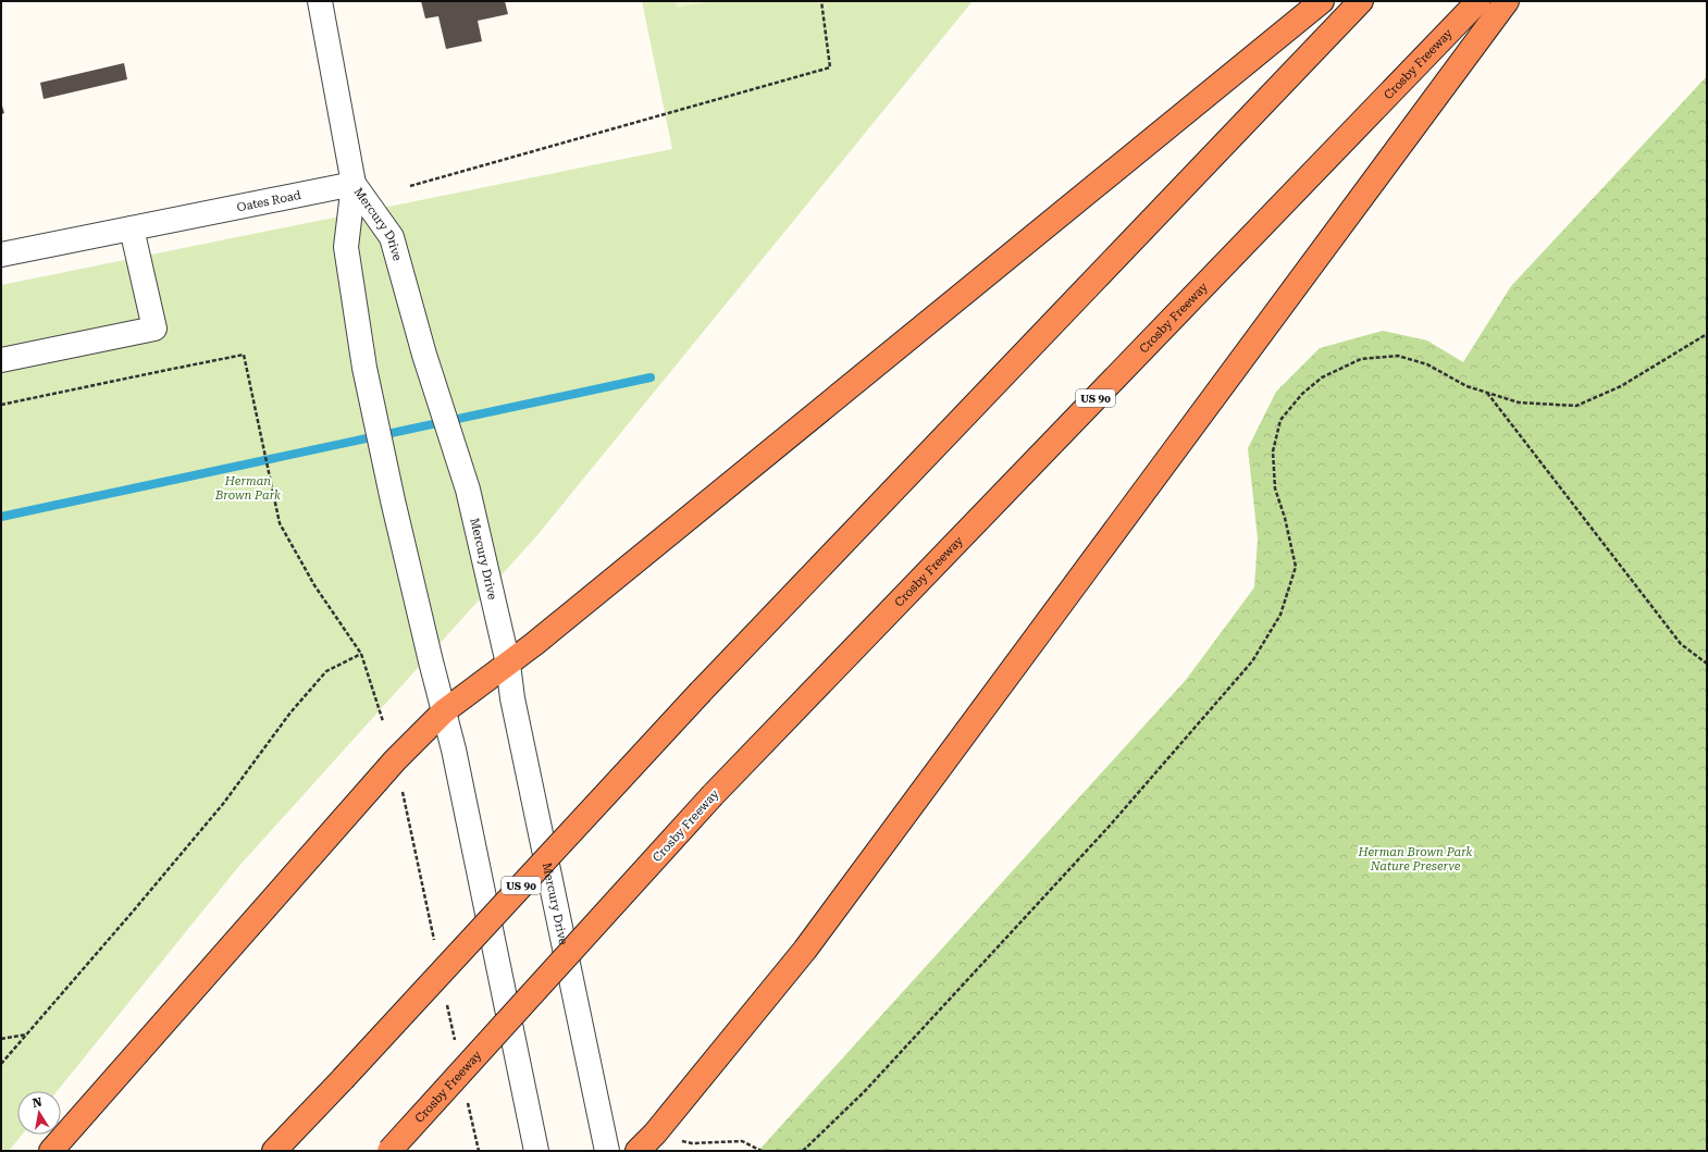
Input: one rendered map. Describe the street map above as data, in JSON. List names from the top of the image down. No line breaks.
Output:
{"streets":{"highway":["Crosby Freeway","US 90"],"street":["Oates Road","Mercury Drive"]},"crossings":[["Oates Road","Mercury Drive"]],"parks":["Herman Brown Park","Herman Brown Park Nature Preserve"],"north":"top"}
